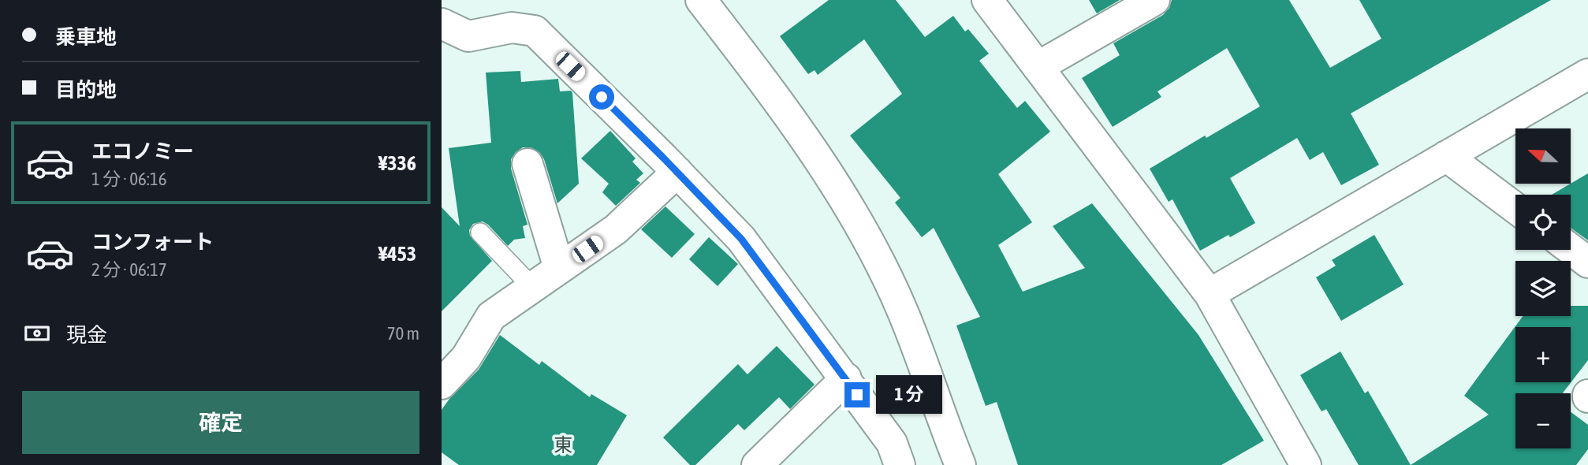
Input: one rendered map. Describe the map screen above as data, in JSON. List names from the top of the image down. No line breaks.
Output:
{"districts":["東"],"north":"left","page":{"banner":["乗車地","目的地"],"list":[{"name":"エコノミー","note":"1 分 · 06:16","value":"¥336"},{"name":"コンフォート","note":"2 分 · 06:17","value":"¥453"}],"map_buttons":["+","−"],"pay":["現金","70 m"],"bubble":"1 分","buttons":"確定"}}
